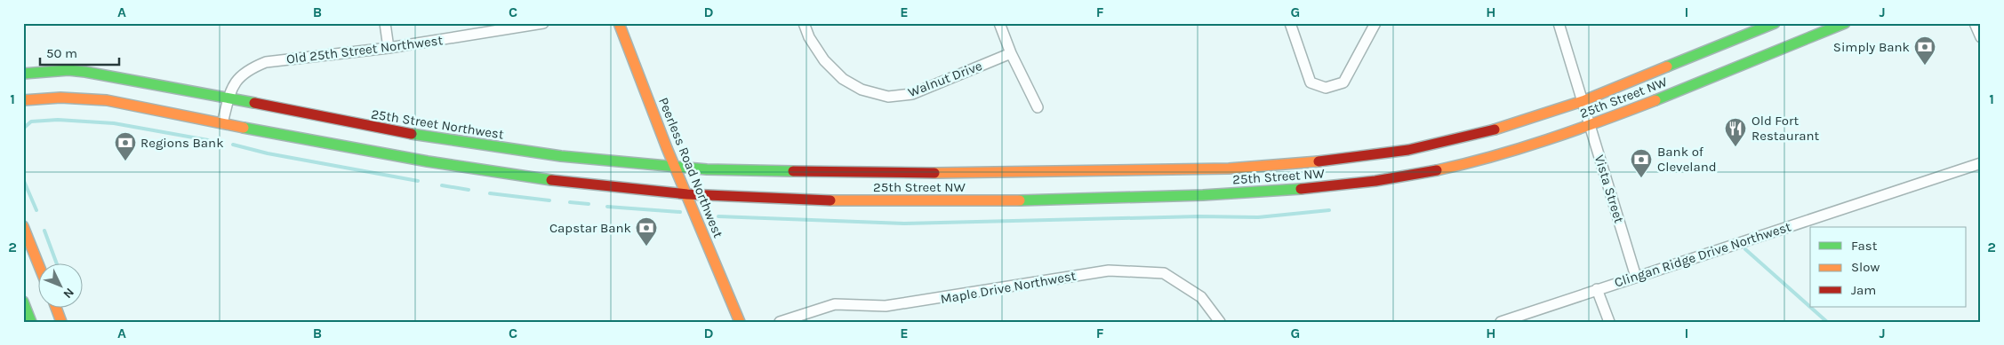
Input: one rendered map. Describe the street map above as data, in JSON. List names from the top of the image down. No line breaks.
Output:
{"streets":{"main road":["25th Street NW","25th Street Northwest","Peerless Road Northwest"],"street":["Old 25th Street Northwest","Walnut Drive","Vista Street","Clingan Ridge Drive Northwest","Maple Drive Northwest"]},"crossings":[["Old 25th Street Northwest","25th Street Northwest"],["25th Street NW","25th Street Northwest"],["25th Street NW","Peerless Road Northwest"],["25th Street NW","Vista Street"],["25th Street Northwest","Peerless Road Northwest"],["Vista Street","Clingan Ridge Drive Northwest"]],"places":{"bank":["Simply Bank","Regions Bank","Bank of Cleveland","Capstar Bank"],"restaurant":["Old Fort Restaurant"]},"legend":["Fast","Slow","Jam"],"scale_bar":"50 m","north":"bottom right","grid":{"columns":["A","B","C","D","E","F","G","H","I","J"],"rows":["1","2"]}}
